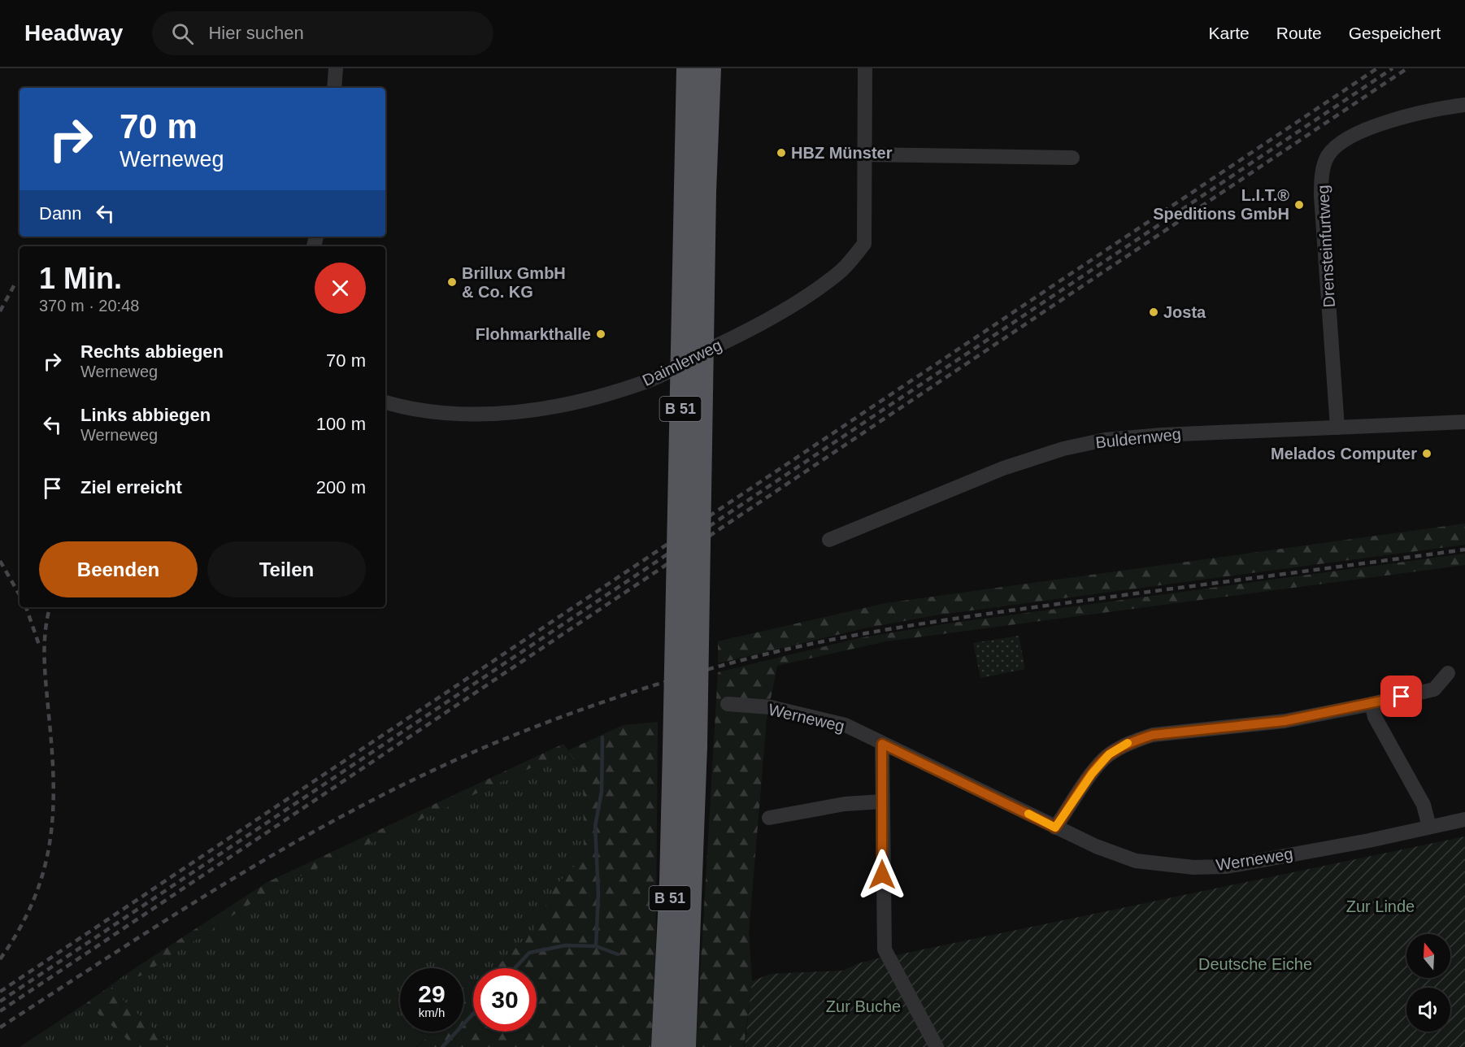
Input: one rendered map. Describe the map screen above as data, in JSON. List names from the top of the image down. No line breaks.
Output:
{"streets":{"highway":["B 51"],"street":["Drensteinfurtweg","Daimlerweg","Buldernweg","Werneweg"]},"crossings":[["Drensteinfurtweg","Buldernweg"]],"parks":["Zur Linde","Deutsche Eiche","Zur Buche"],"places":["HBZ Münster","L.I.T.® Speditions GmbH","Brillux GmbH & Co. KG","Josta","Flohmarkthalle","Melados Computer"],"north":"top","page":{"header":"Headway","search":"Hier suchen","nav":["Karte","Route","Gespeichert"],"turn":["70 m","Werneweg"],"then":"Dann","heading":["1 Min.","370 m · 20:48"],"list":[{"name":"Rechts abbiegen","note":"Werneweg","value":"70 m"},{"name":"Links abbiegen","note":"Werneweg","value":"100 m"},{"name":"Ziel erreicht","value":"200 m"}],"buttons":["Beenden","Teilen"],"speed":"29 km/h","limit":"30"}}
